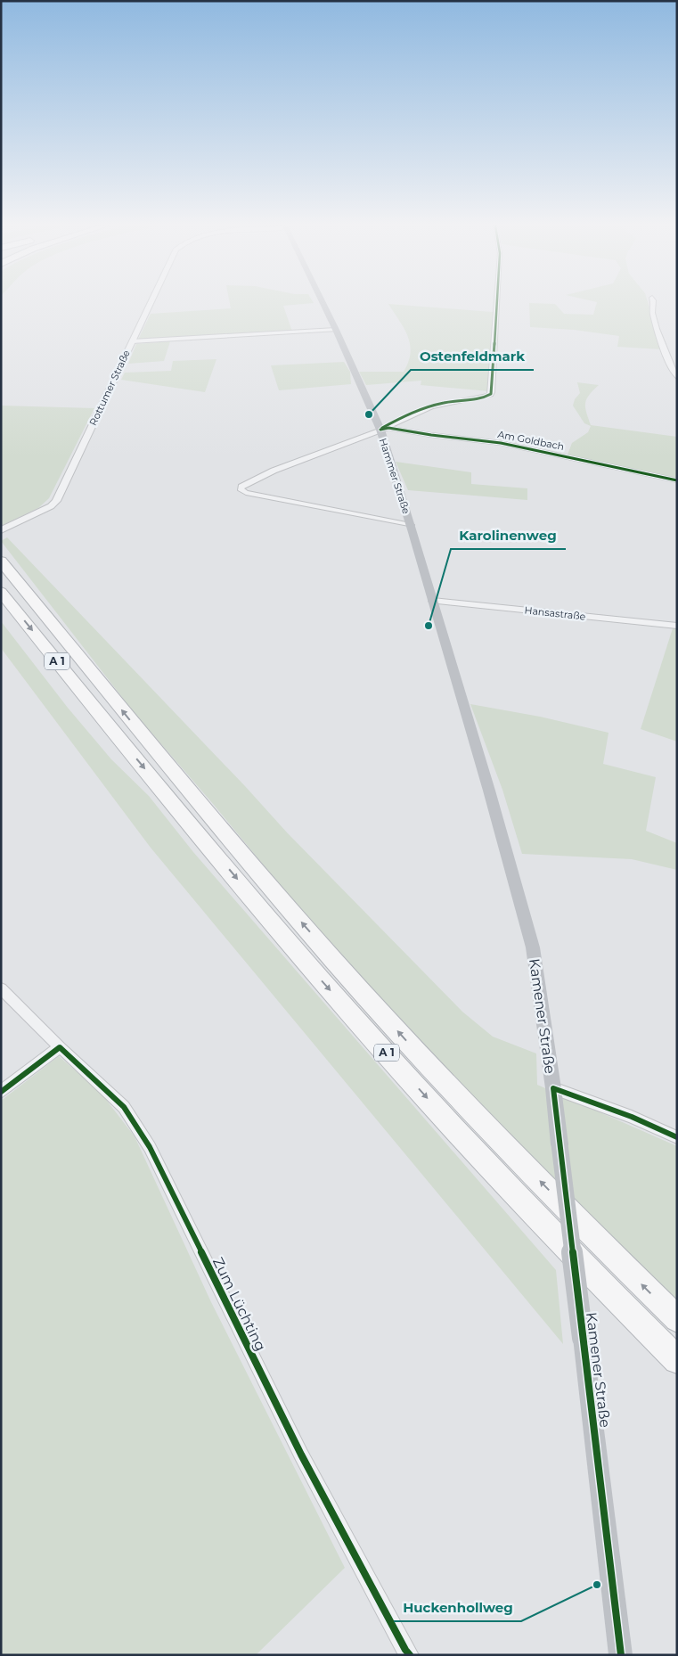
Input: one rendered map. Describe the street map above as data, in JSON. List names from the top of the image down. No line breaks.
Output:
{"streets":{"highway":["A 1"],"main road":["Hammer Straße","Kamener Straße"],"street":["Rottumer Straße","Am Goldbach","Hansastraße","Zum Lüchting"]},"crossings":[["Am Goldbach","Hammer Straße"],["Hammer Straße","Hansastraße"],["Hammer Straße","Kamener Straße"],["Hansastraße","Kamener Straße"]],"places":["Ostenfeldmark","Karolinenweg","Huckenhollweg"]}
